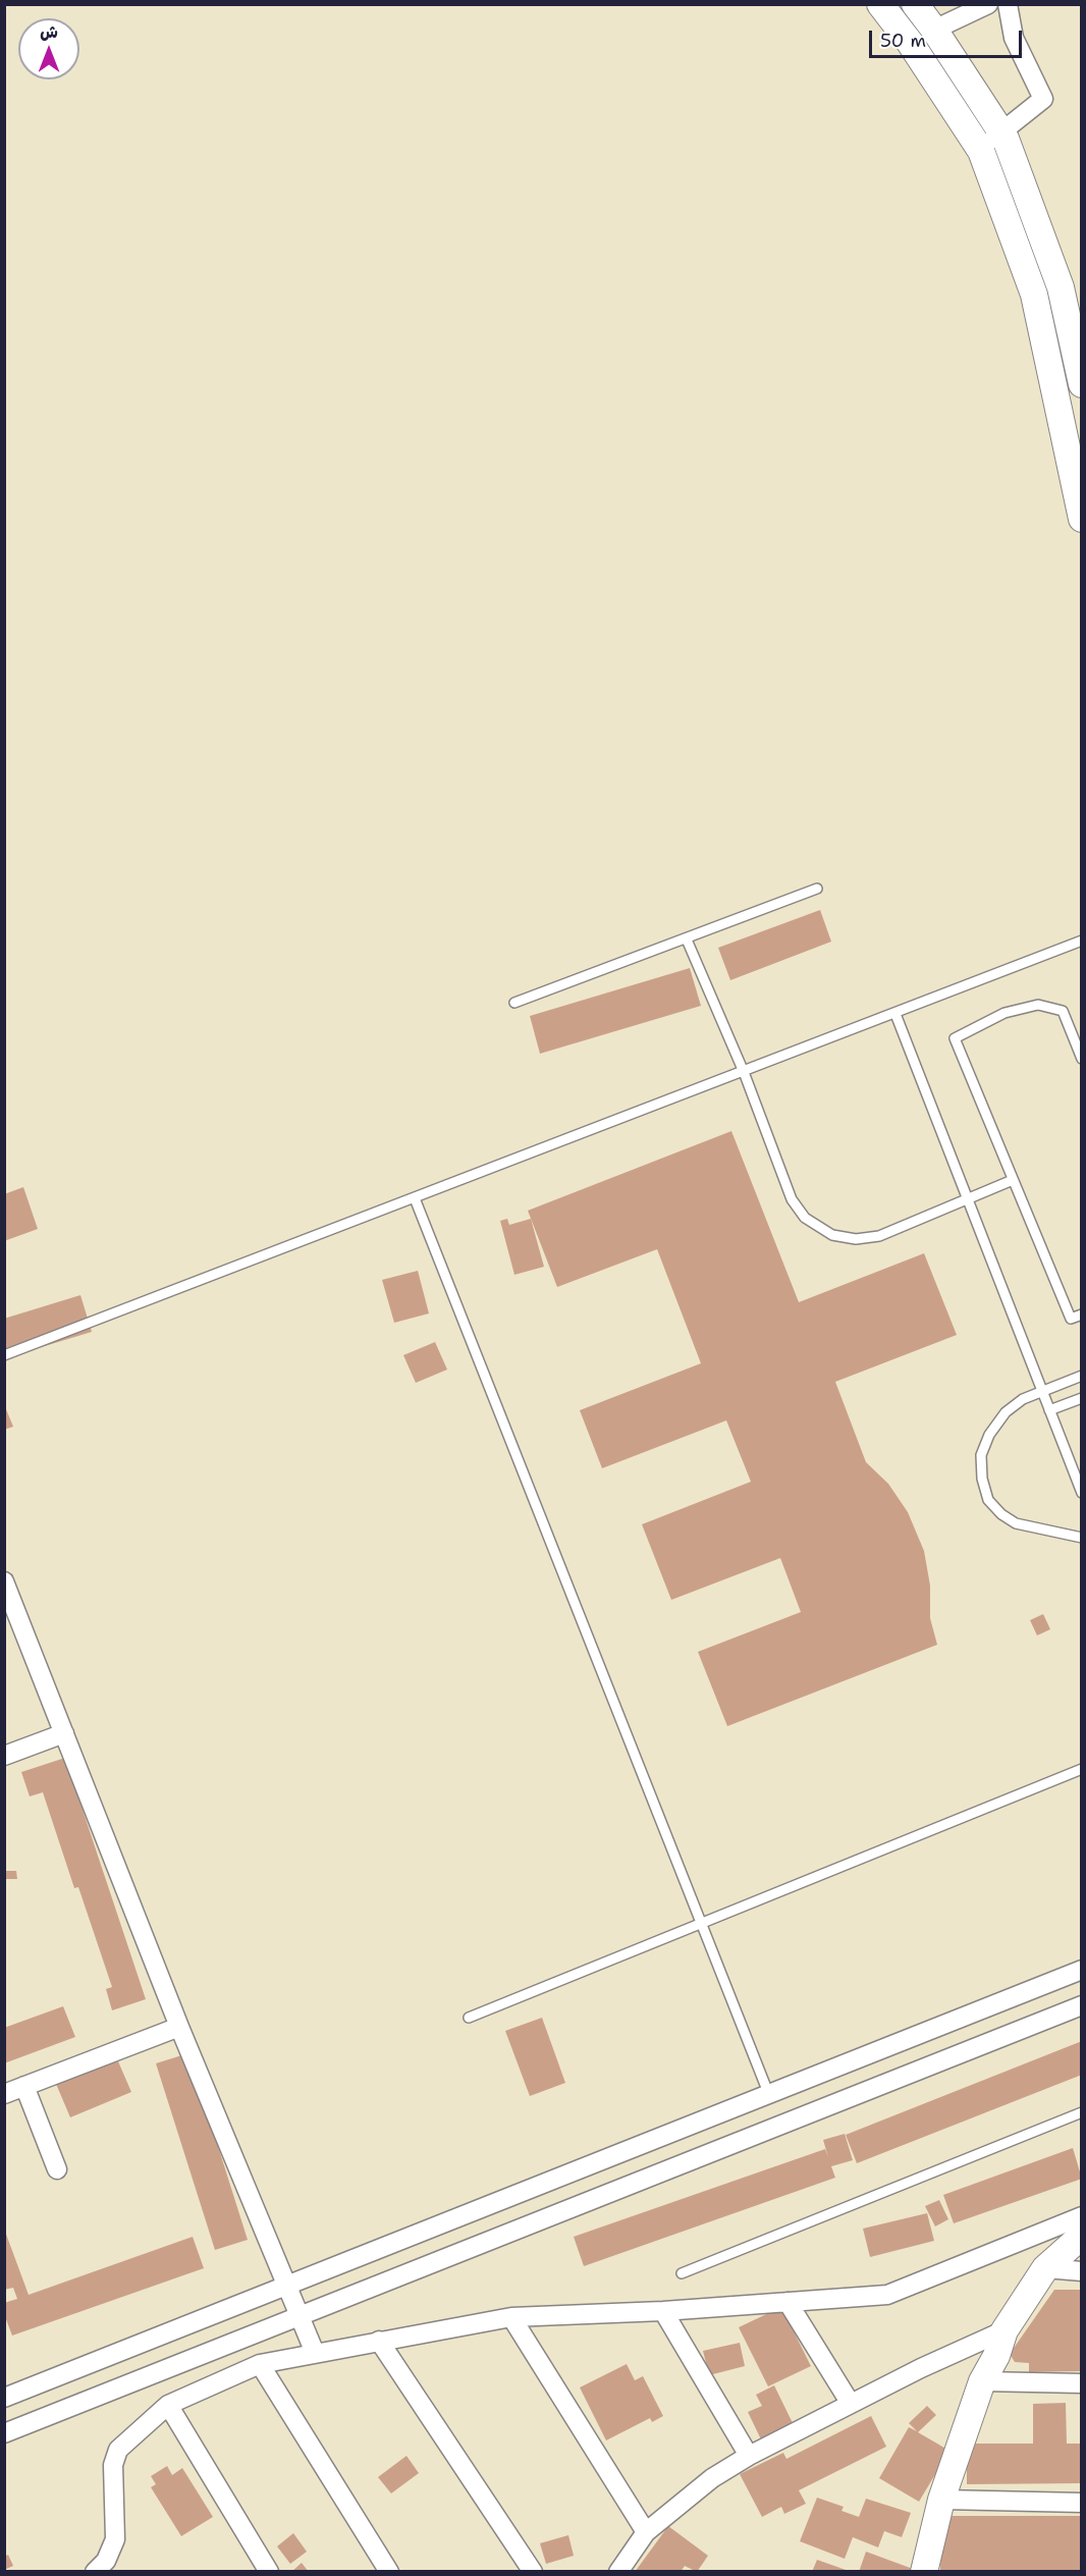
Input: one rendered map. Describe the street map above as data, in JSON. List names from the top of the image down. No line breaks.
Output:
{"scale_bar":"50 m","north":"top"}
